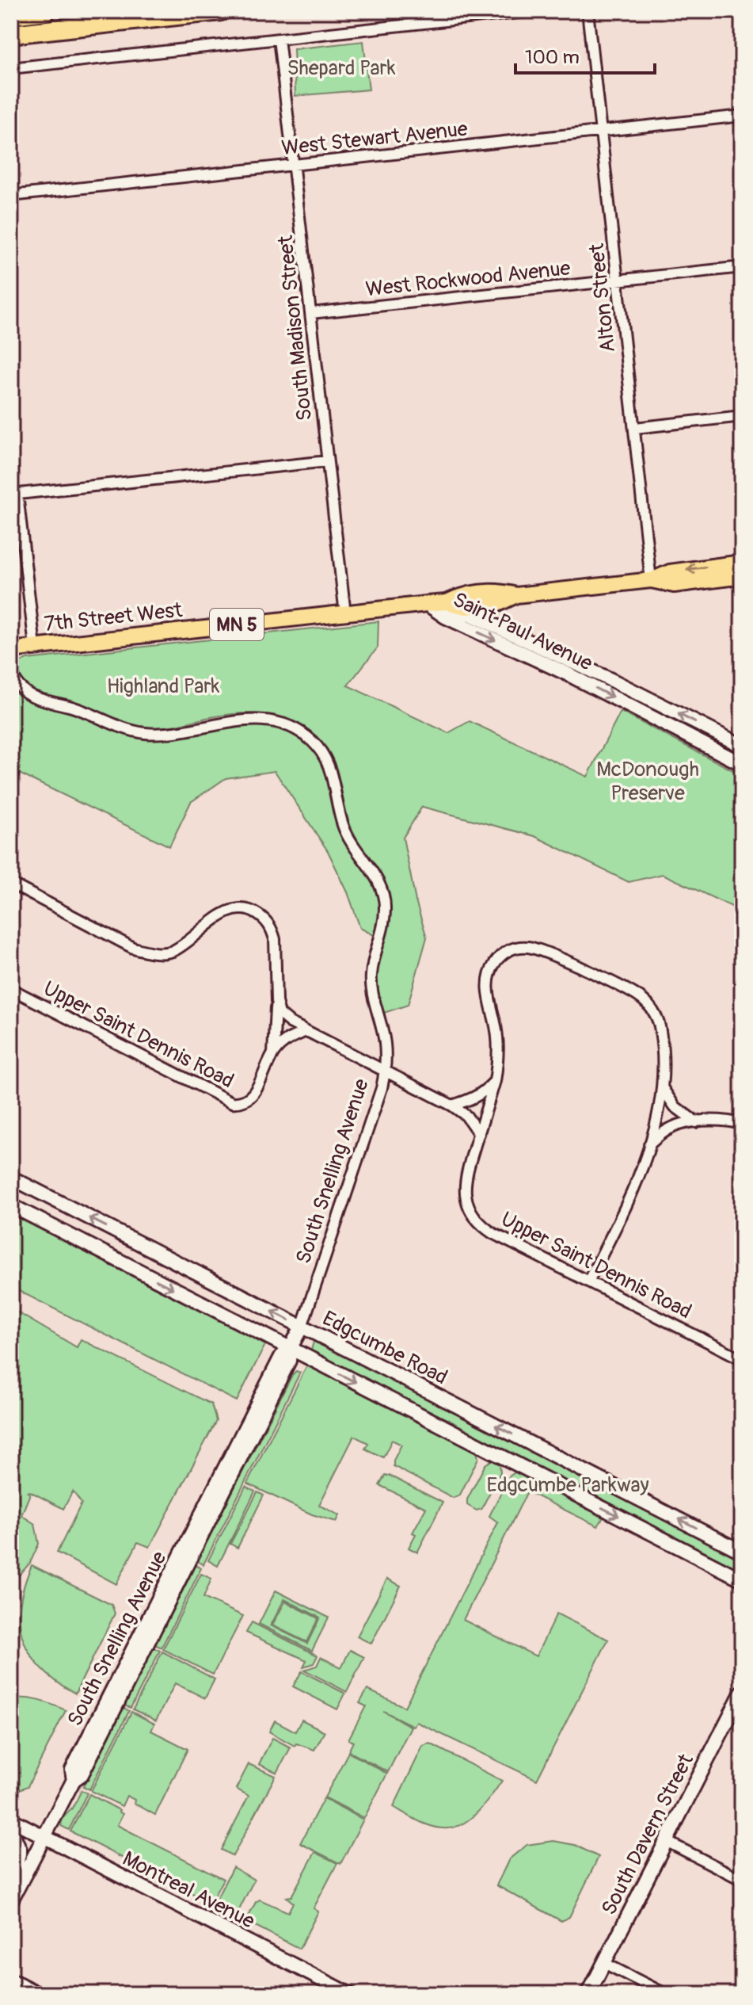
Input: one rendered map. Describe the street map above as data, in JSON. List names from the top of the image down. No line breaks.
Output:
{"streets":{"main road":["7th Street West","MN 5"],"street":["West Stewart Avenue","West Rockwood Avenue","Alton Street","South Madison Street","Saint Paul Avenue","Upper Saint Dennis Road","South Snelling Avenue","Edgcumbe Road","South Davern Street","Montreal Avenue"]},"crossings":[["West Stewart Avenue","Alton Street"],["West Stewart Avenue","South Madison Street"],["West Rockwood Avenue","Alton Street"],["West Rockwood Avenue","South Madison Street"],["Alton Street","7th Street West"],["South Madison Street","7th Street West"],["7th Street West","Saint Paul Avenue"],["South Snelling Avenue","Edgcumbe Road"],["South Snelling Avenue","Montreal Avenue"]],"parks":["Shepard Park","Highland Park","McDonough Preserve","Edgcumbe Parkway"],"scale_bar":"100 m"}
